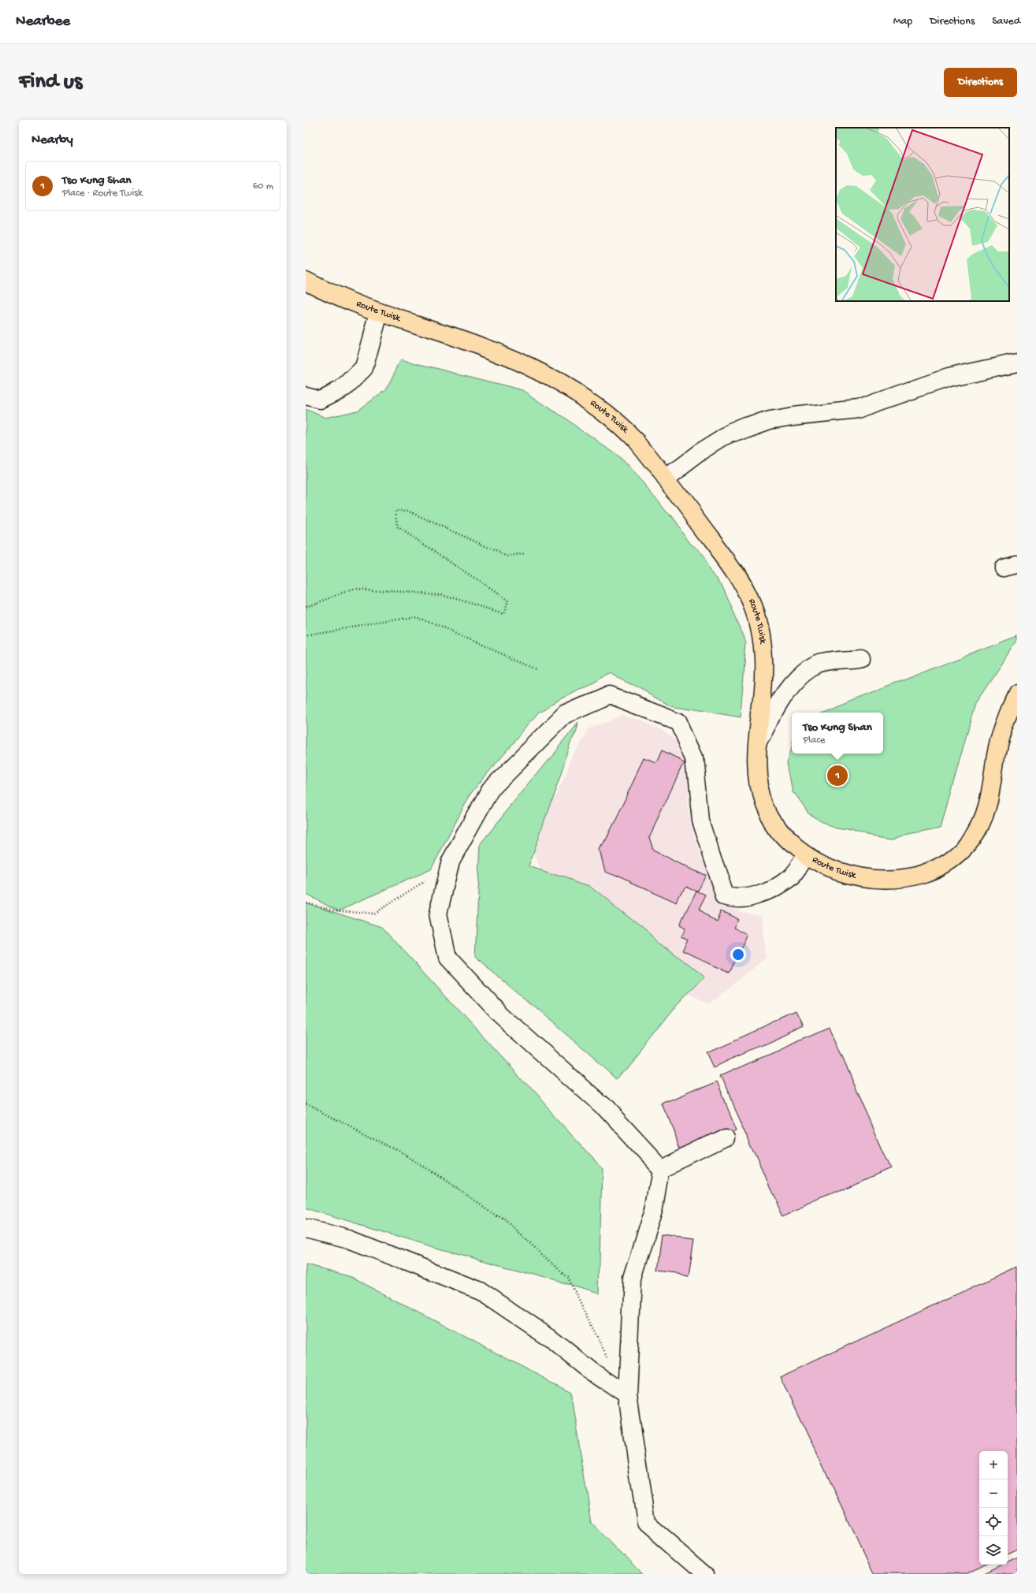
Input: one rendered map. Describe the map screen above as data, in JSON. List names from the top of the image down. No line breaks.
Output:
{"streets":{"main road":["Route Twisk"]},"page":{"header":"Nearbee","nav":["Map","Directions","Saved"],"buttons":"Directions","title":"Find us","heading":"Nearby","list":[{"mark":"1","name":"Tso Kung Shan","note":"Place · Route Twisk","value":"60 m"}],"popup":["Tso Kung Shan","Place"],"pins":"1","map_buttons":["+","−"]}}
